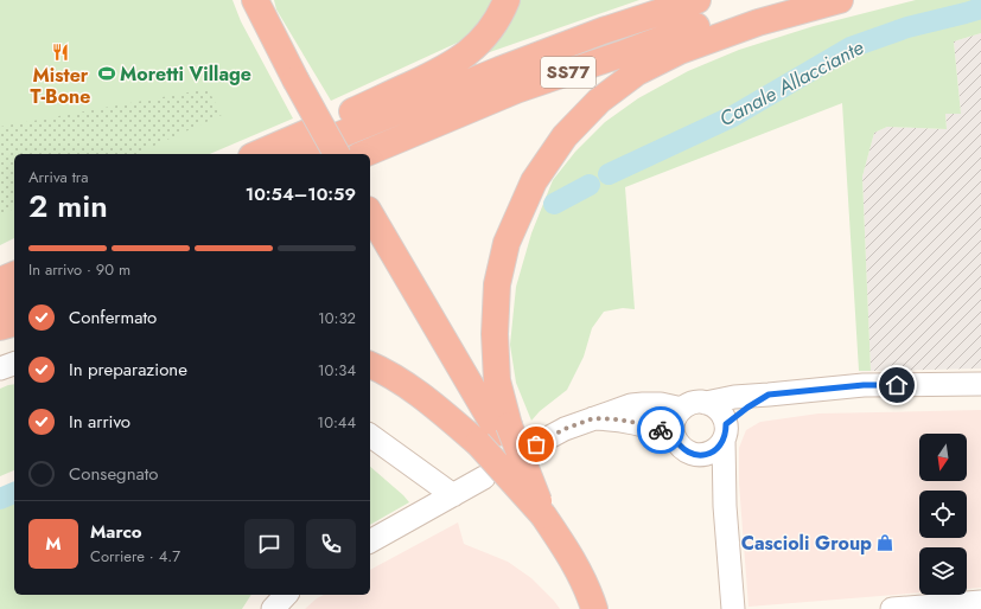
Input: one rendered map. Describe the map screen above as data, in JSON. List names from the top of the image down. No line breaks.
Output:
{"streets":{"highway":["SS77"]},"water":["Canale Allacciante"],"places":{"restaurant":["Mister T-Bone"],"sports":["Moretti Village"],"shop":["Cascioli Group"]},"north":"bottom","page":{"heading":["2 min","Arriva tra","10:54–10:59"],"panel":["Marco","Corriere · 4.7"],"bar":"In arrivo · 90 m","list":[["Confermato","10:32"],["In preparazione","10:34"],["In arrivo","10:44"],"Consegnato"],"round":"M"}}
